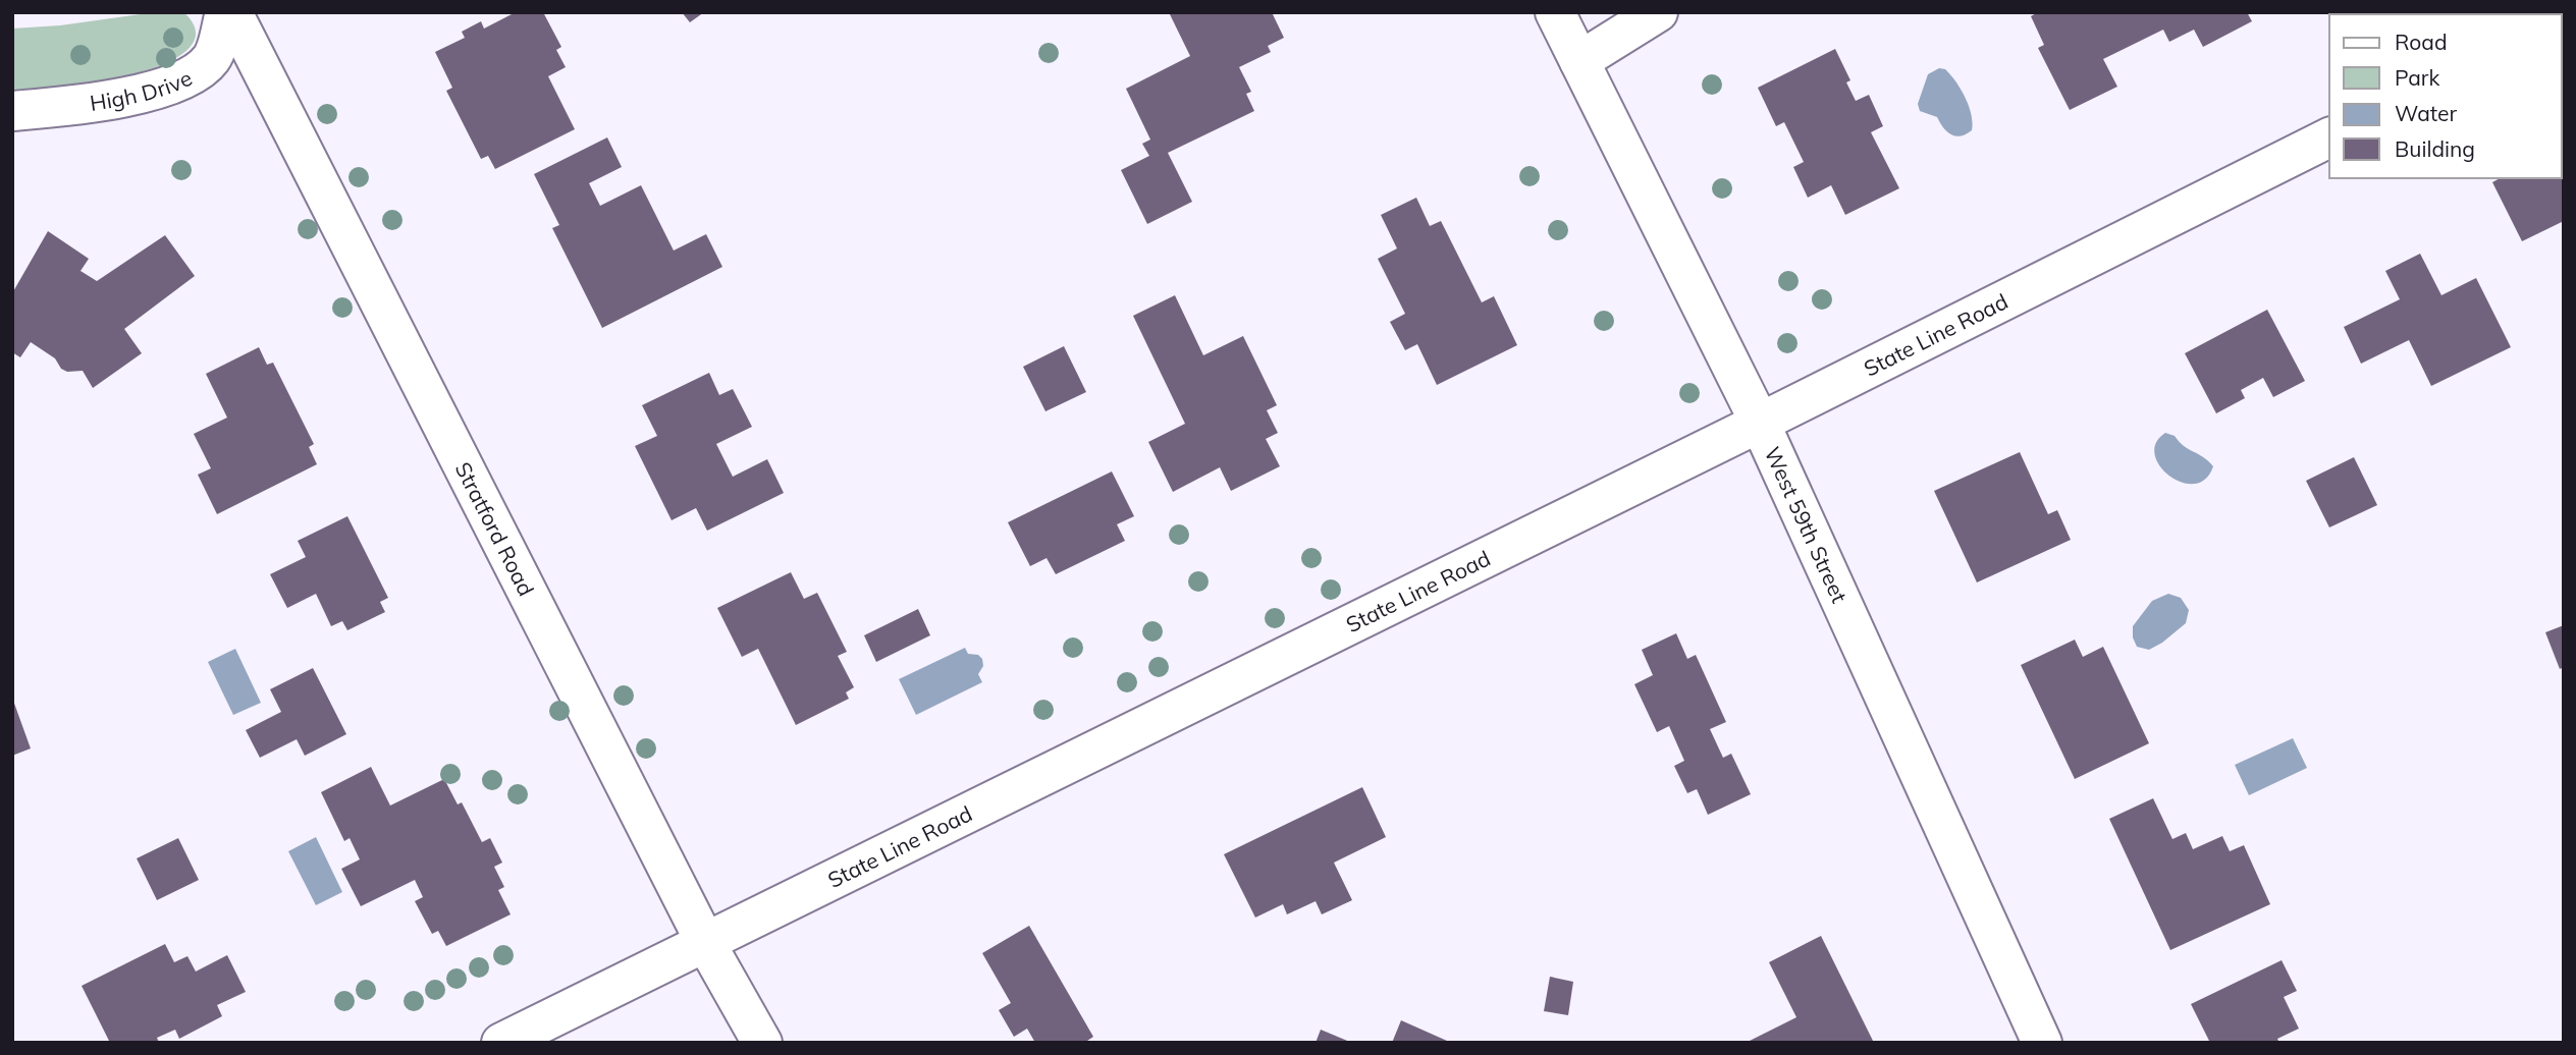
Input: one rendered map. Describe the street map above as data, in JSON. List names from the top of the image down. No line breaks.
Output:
{"streets":{"street":["High Drive","State Line Road","West 59th Street","Stratford Road"]},"crossings":[["State Line Road","West 59th Street"],["State Line Road","Stratford Road"]],"legend":["Road","Park","Water","Building"]}
